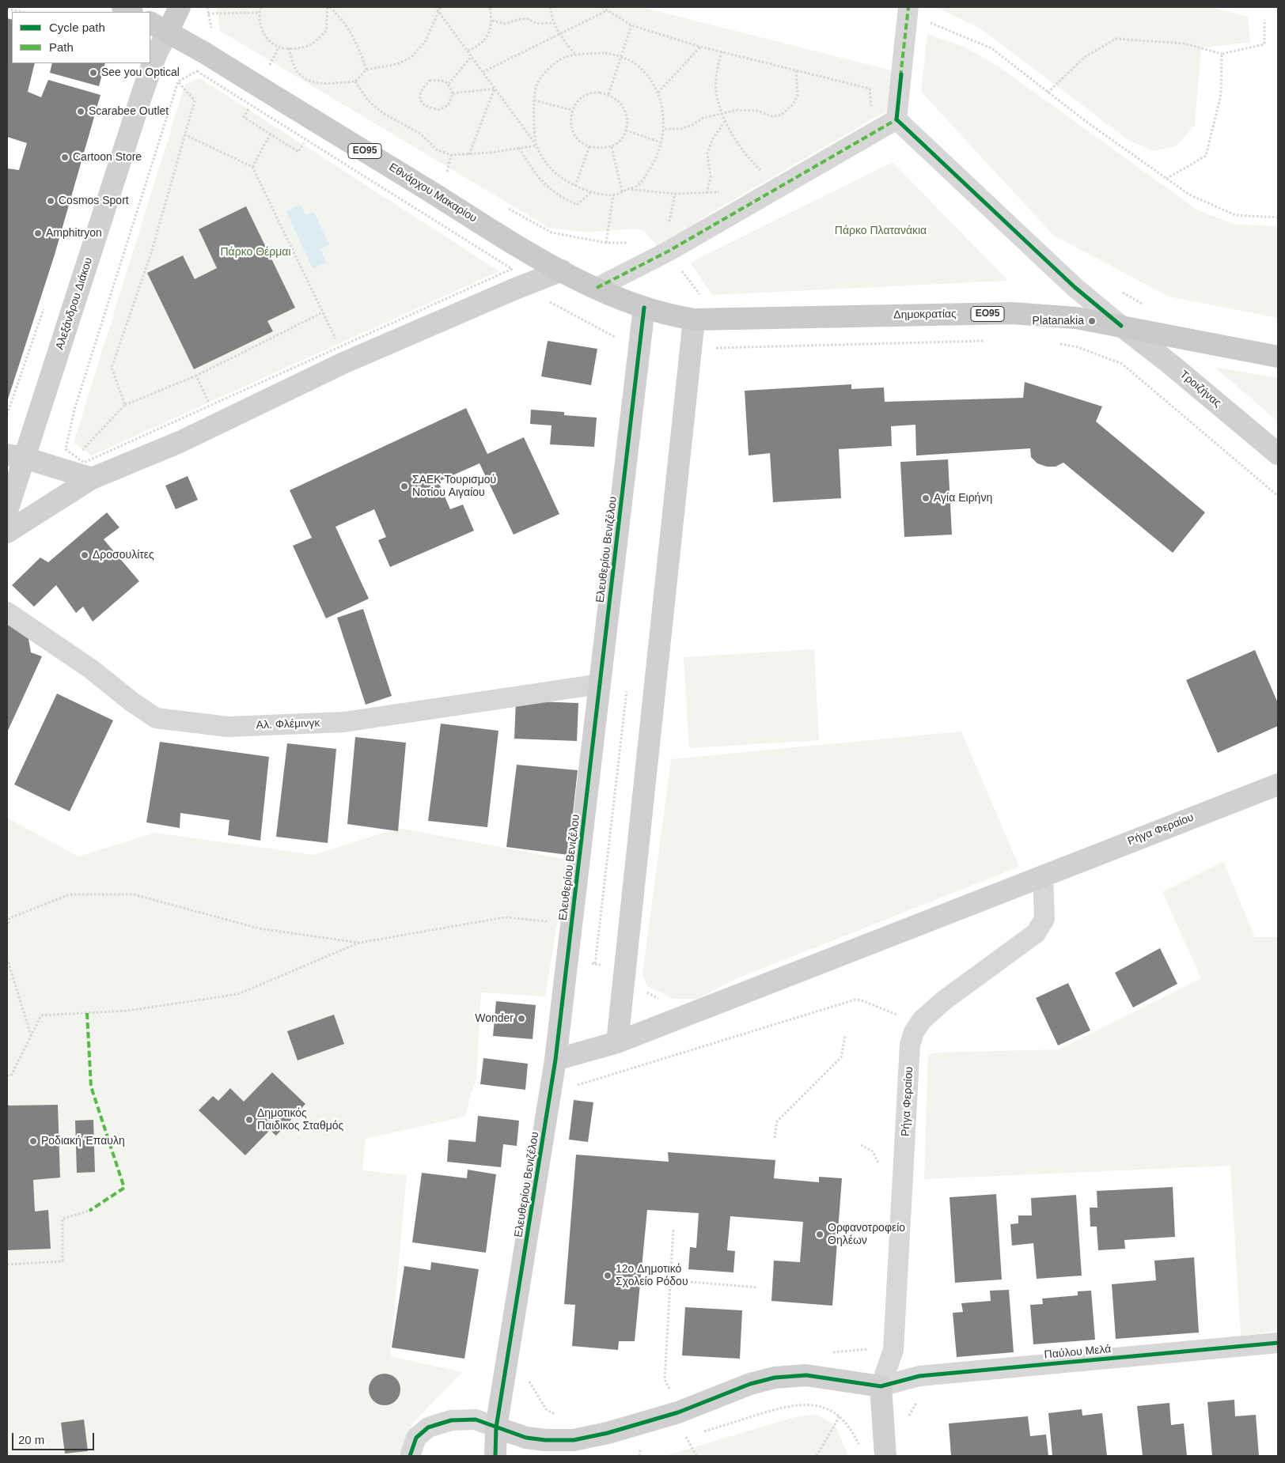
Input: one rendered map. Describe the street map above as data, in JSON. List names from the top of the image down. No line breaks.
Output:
{"streets":{"main road":["ΕΟ95","Εθνάρχου Μακαρίου","Δημοκρατίας"],"street":["Αλεξάνδρου Διάκου","Τροιζήνας","Ελευθερίου Βενιζέλου","Αλ. Φλέμινγκ","Ρήγα Φεραίου","Παύλου Μελά"]},"crossings":[["Εθνάρχου Μακαρίου","Αλεξάνδρου Διάκου"],["Εθνάρχου Μακαρίου","Δημοκρατίας"],["Δημοκρατίας","Τροιζήνας"],["Δημοκρατίας","Ελευθερίου Βενιζέλου"],["Ελευθερίου Βενιζέλου","Αλ. Φλέμινγκ"],["Ρήγα Φεραίου","Παύλου Μελά"]],"parks":["Πάρκο Πλατανάκια","Πάρκο Θέρμαι"],"places":["See you Optical","Scarabee Outlet","Cartoon Store","Cosmos Sport","Amphitryon","Platanakia","ΣΑΕΚ Τουρισμού Νοτίου Αιγαίου","Αγία Ειρήνη","Δροσουλίτες","Wonder","Δημοτικός Παιδικος Σταθμός","Ροδιακή Έπαυλη","Ορφανοτροφείο Θηλέων","12ο Δημοτικό Σχολείο Ρόδου"],"legend":["Cycle path","Path"],"scale_bar":"20 m"}
